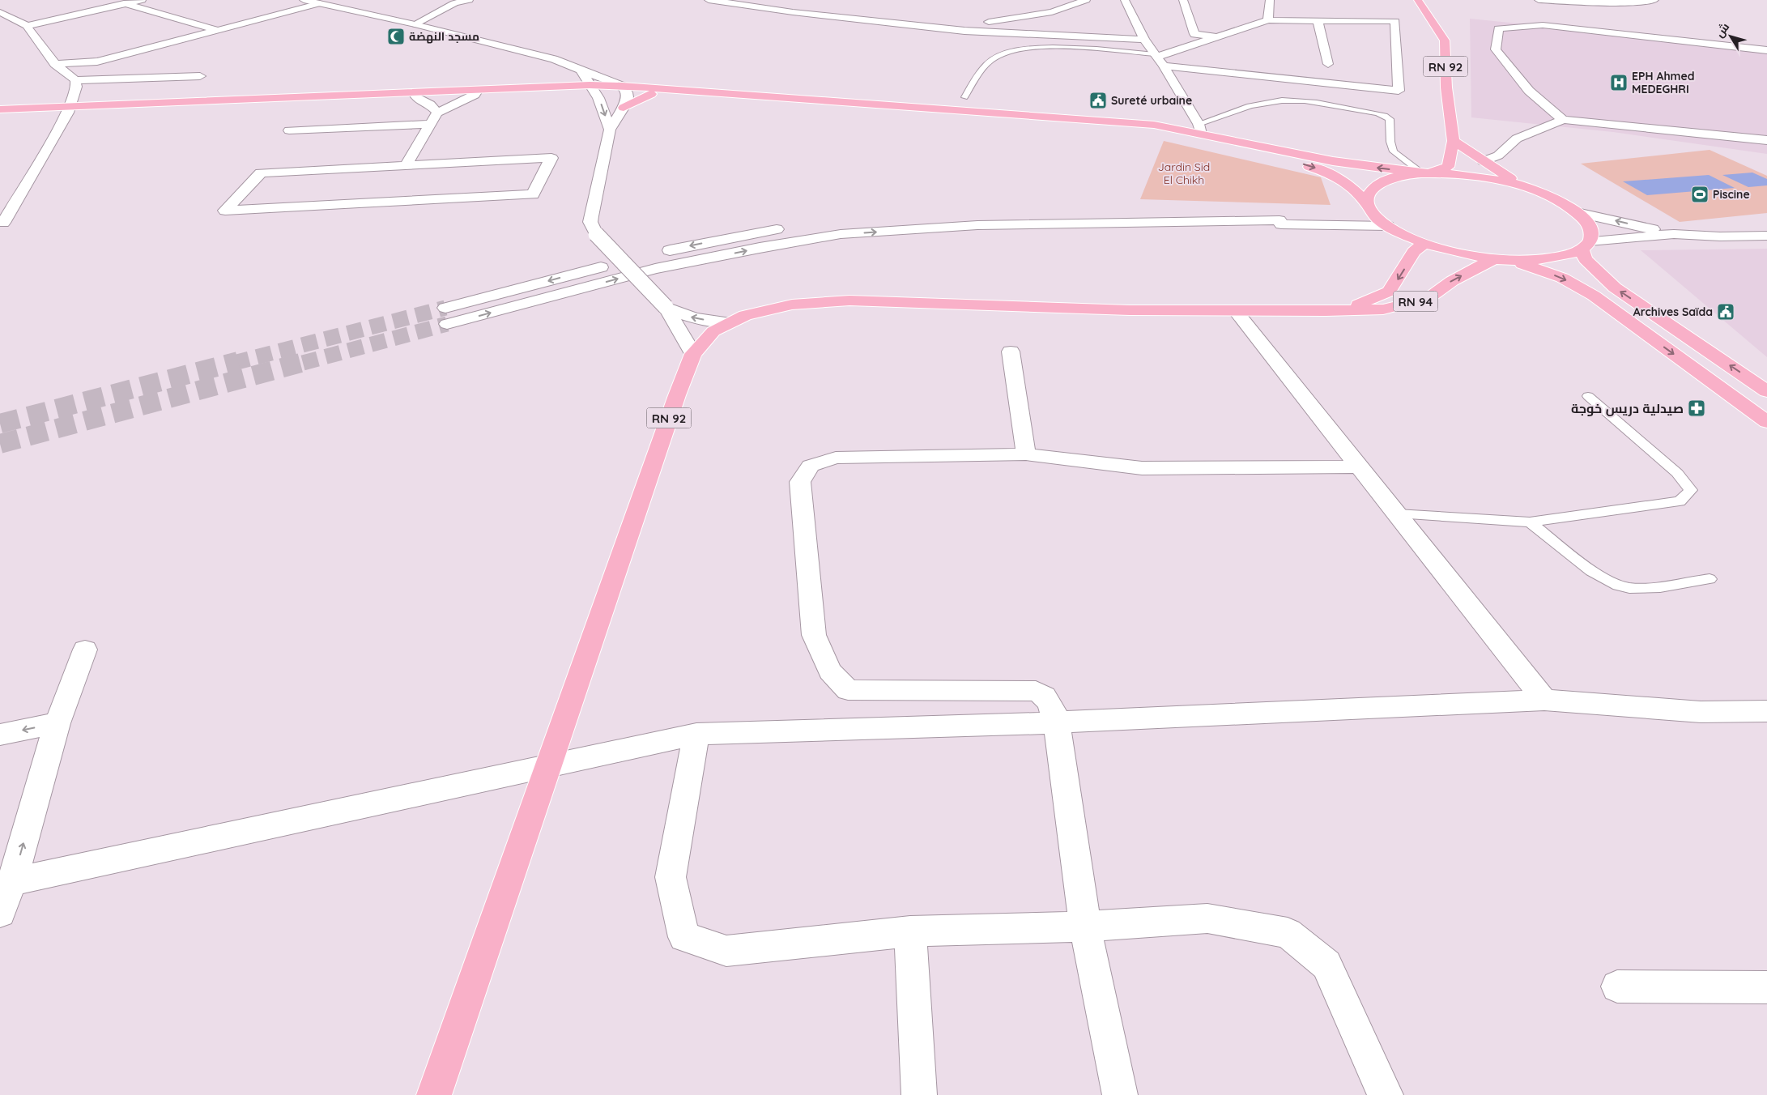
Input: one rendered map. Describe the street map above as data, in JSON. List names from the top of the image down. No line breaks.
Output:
{"streets":{"main road":["RN 92","RN 94"]},"crossings":[["RN 92","RN 94"]],"parks":["Jardin Sid El Chikh"],"places":{"mosque":["مسجد النهضة"],"hospital":["EPH Ahmed MEDEGHRI"],"public building":["Sureté urbaine","Archives Saïda"],"sports":["Piscine"],"pharmacy":["صيدلية دريس خوجة"]},"north":"top left"}
